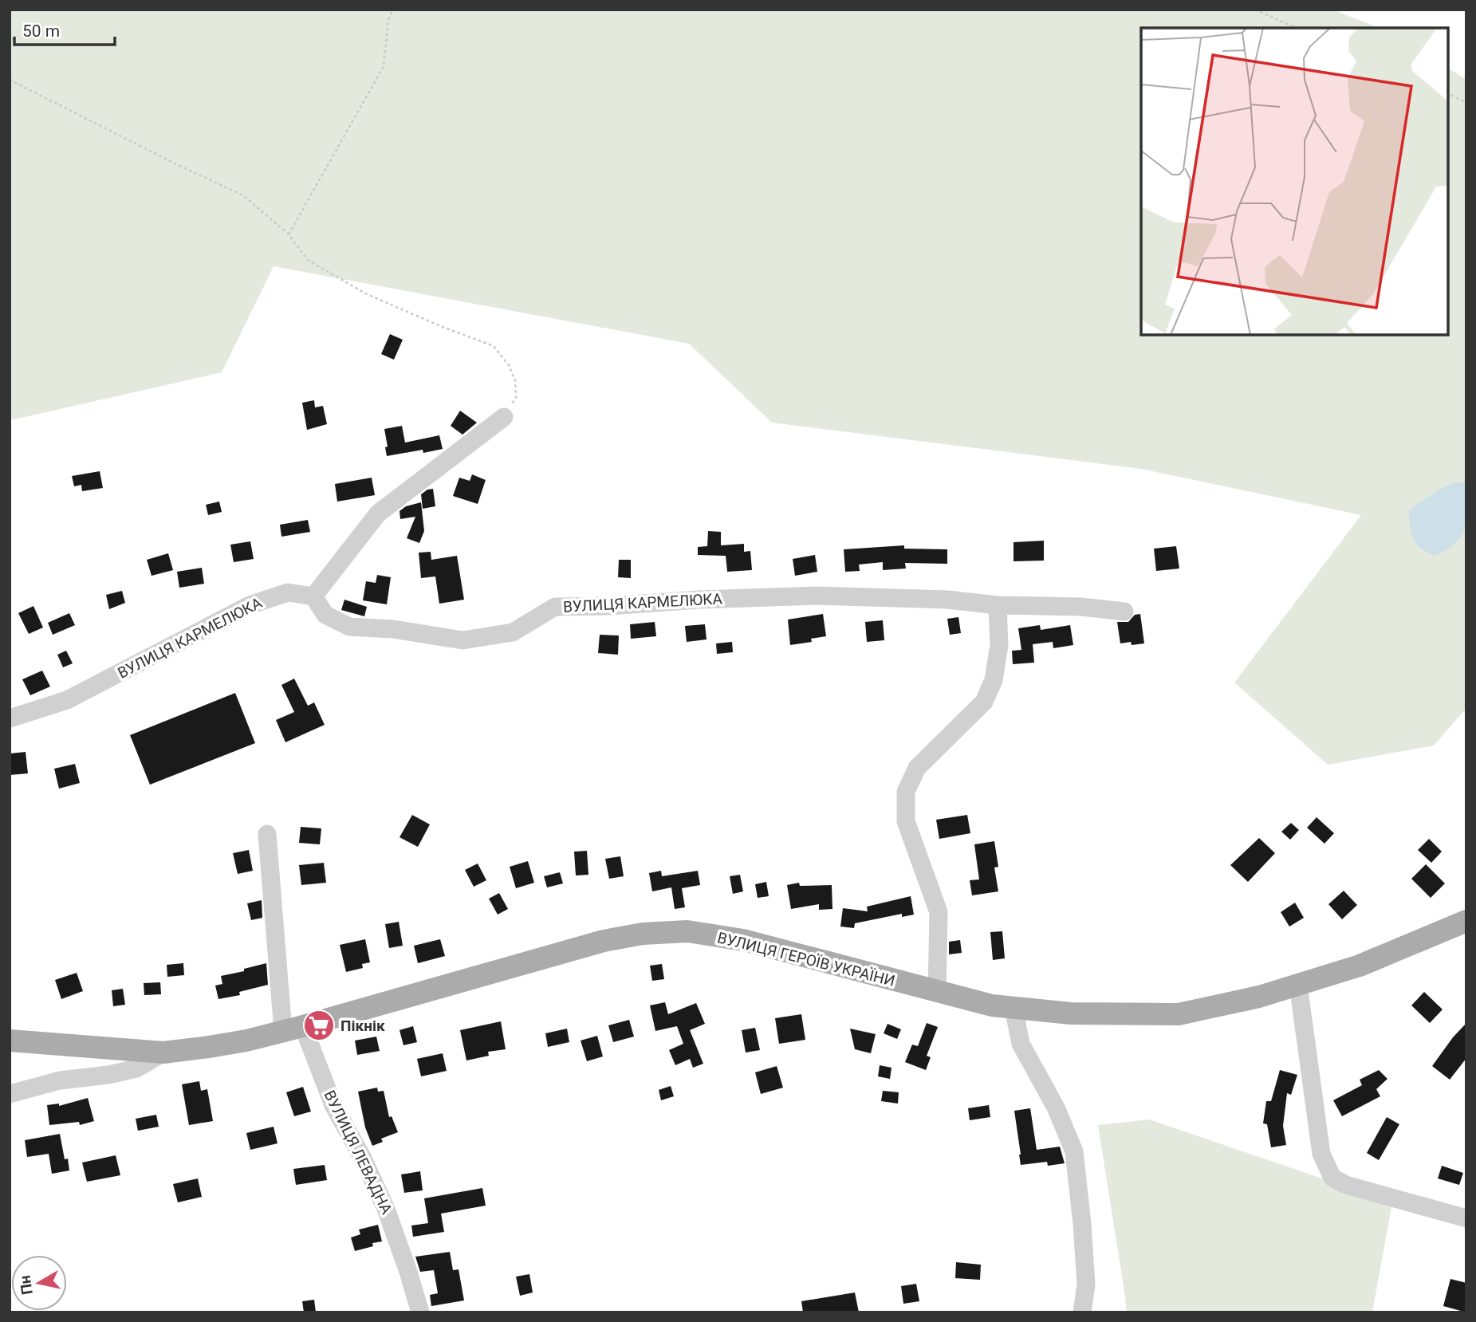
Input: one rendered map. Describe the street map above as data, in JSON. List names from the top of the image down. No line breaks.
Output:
{"streets":{"main road":["ВУЛИЦЯ ГЕРОЇВ УКРАЇНИ"],"street":["ВУЛИЦЯ КАРМЕЛЮКА","ВУЛИЦЯ ЛЕВАДНА"]},"crossings":[["ВУЛИЦЯ ГЕРОЇВ УКРАЇНИ","ВУЛИЦЯ ЛЕВАДНА"]],"places":{"supermarket":["Пікнік"]},"scale_bar":"50 m","north":"left"}
